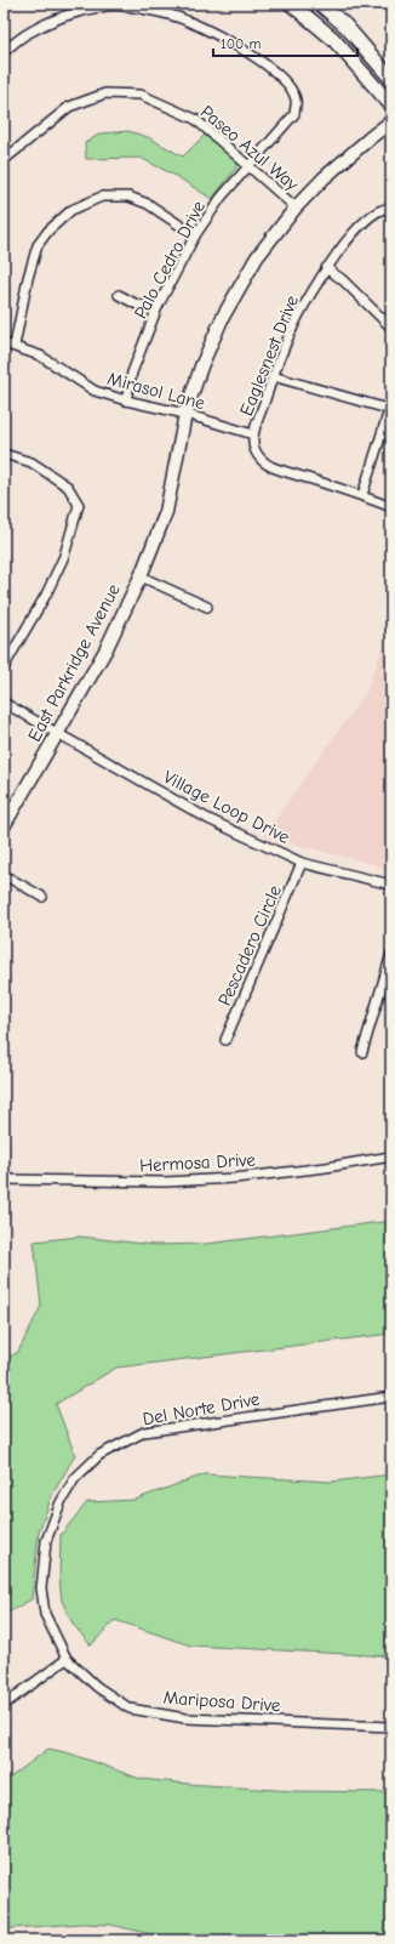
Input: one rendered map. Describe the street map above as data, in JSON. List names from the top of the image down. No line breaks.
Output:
{"streets":{"main road":["East Parkridge Avenue"],"street":["Paseo Azul Way","Palo Cedro Drive","Eaglesnest Drive","Mirasol Lane","Village Loop Drive","Pescadero Circle","Hermosa Drive","Del Norte Drive","Mariposa Drive"]},"crossings":[["Paseo Azul Way","Palo Cedro Drive"],["Paseo Azul Way","East Parkridge Avenue"],["Palo Cedro Drive","Mirasol Lane"],["Eaglesnest Drive","Mirasol Lane"],["Mirasol Lane","East Parkridge Avenue"],["East Parkridge Avenue","Village Loop Drive"],["Village Loop Drive","Pescadero Circle"],["Del Norte Drive","Mariposa Drive"]],"scale_bar":"100 m"}
